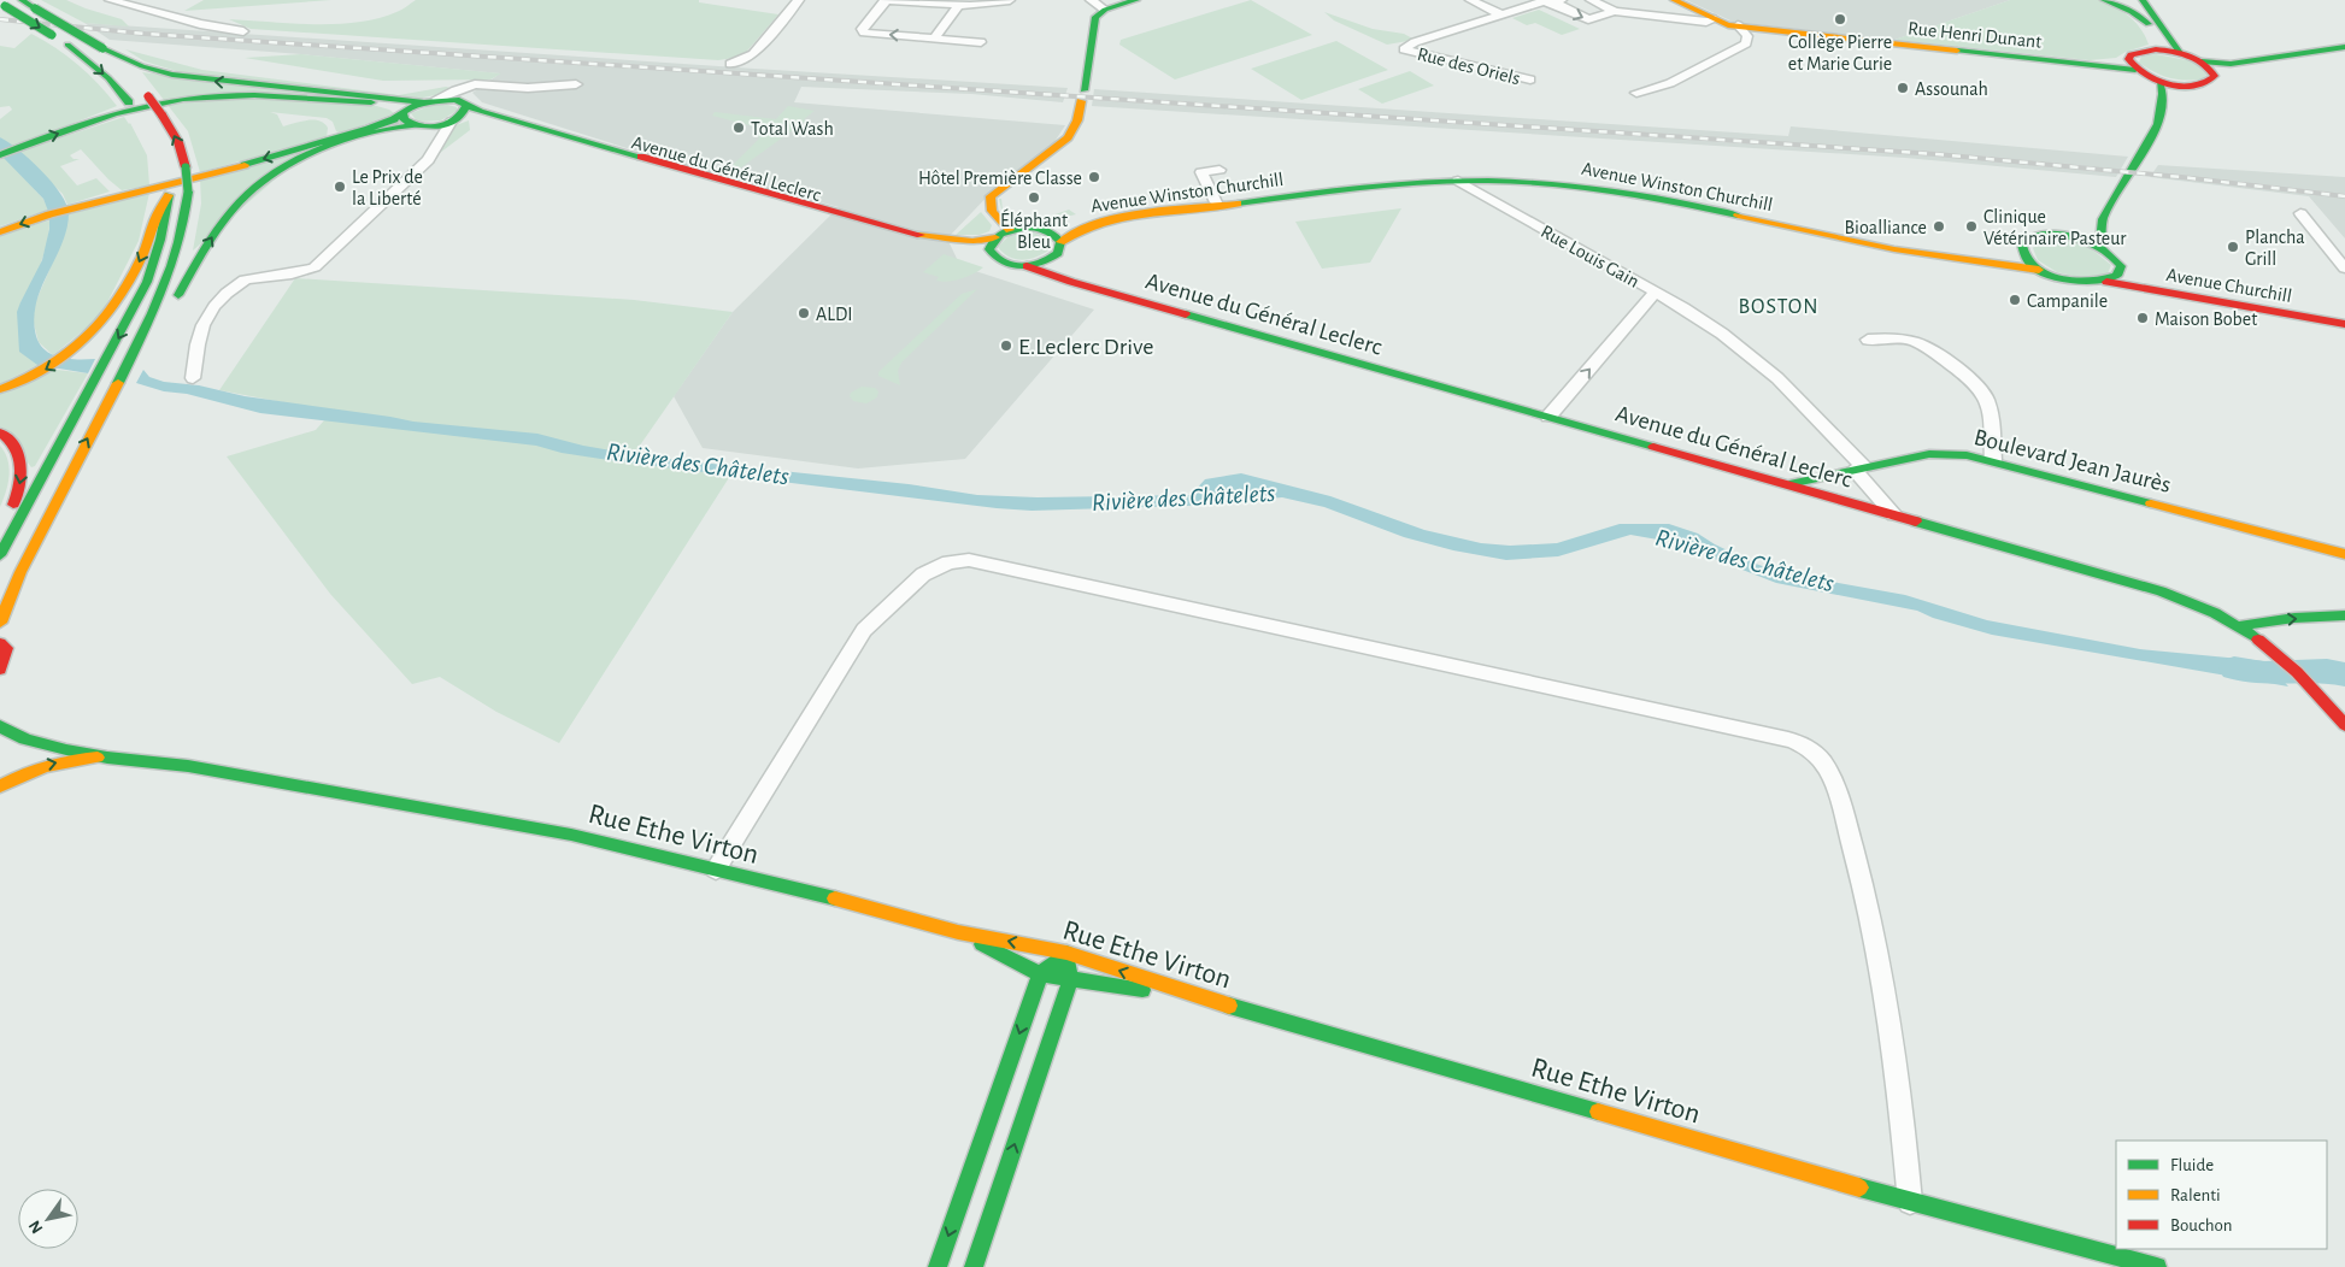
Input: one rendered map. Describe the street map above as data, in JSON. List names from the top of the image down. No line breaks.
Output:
{"streets":{"main road":["Rue Henri Dunant","Avenue du Général Leclerc","Avenue Winston Churchill","Avenue Churchill","Boulevard Jean Jaurès","Rue Ethe Virton"],"street":["Rue des Oriels","Rue Louis Gain"]},"crossings":[["Avenue du Général Leclerc","Avenue Winston Churchill"],["Avenue du Général Leclerc","Rue Louis Gain"],["Avenue du Général Leclerc","Boulevard Jean Jaurès"],["Avenue Winston Churchill","Rue Louis Gain"],["Avenue Winston Churchill","Avenue Churchill"]],"one_way":["Rue Louis Gain"],"districts":["BOSTON"],"water":["Rivière des Châtelets"],"places":["Collège Pierre et Marie Curie","Assounah","Total Wash","Hôtel Première Classe","Le Prix de la Liberté","Éléphant Bleu","Bioalliance","Clinique Vétérinaire Pasteur","Plancha Grill","Campanile","ALDI","Maison Bobet","E.Leclerc Drive"],"legend":["Fluide","Ralenti","Bouchon"],"north":"bottom left"}
